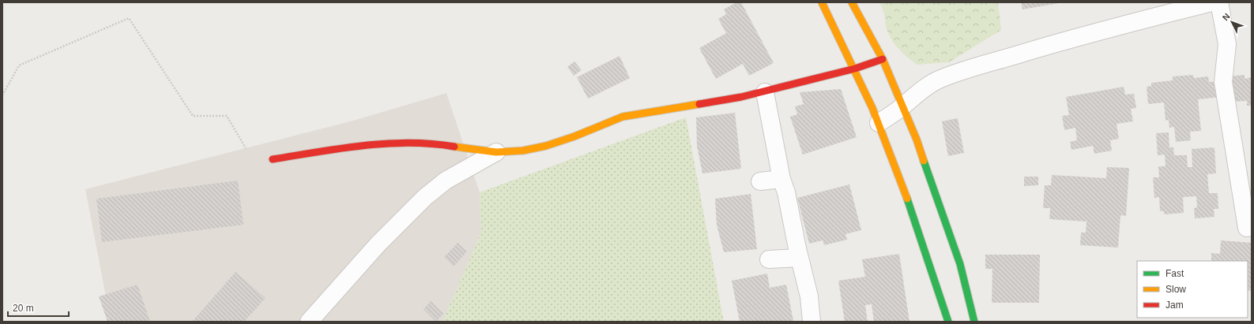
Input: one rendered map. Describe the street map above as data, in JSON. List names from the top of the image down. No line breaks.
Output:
{"legend":["Fast","Slow","Jam"],"scale_bar":"20 m","north":"top left"}
